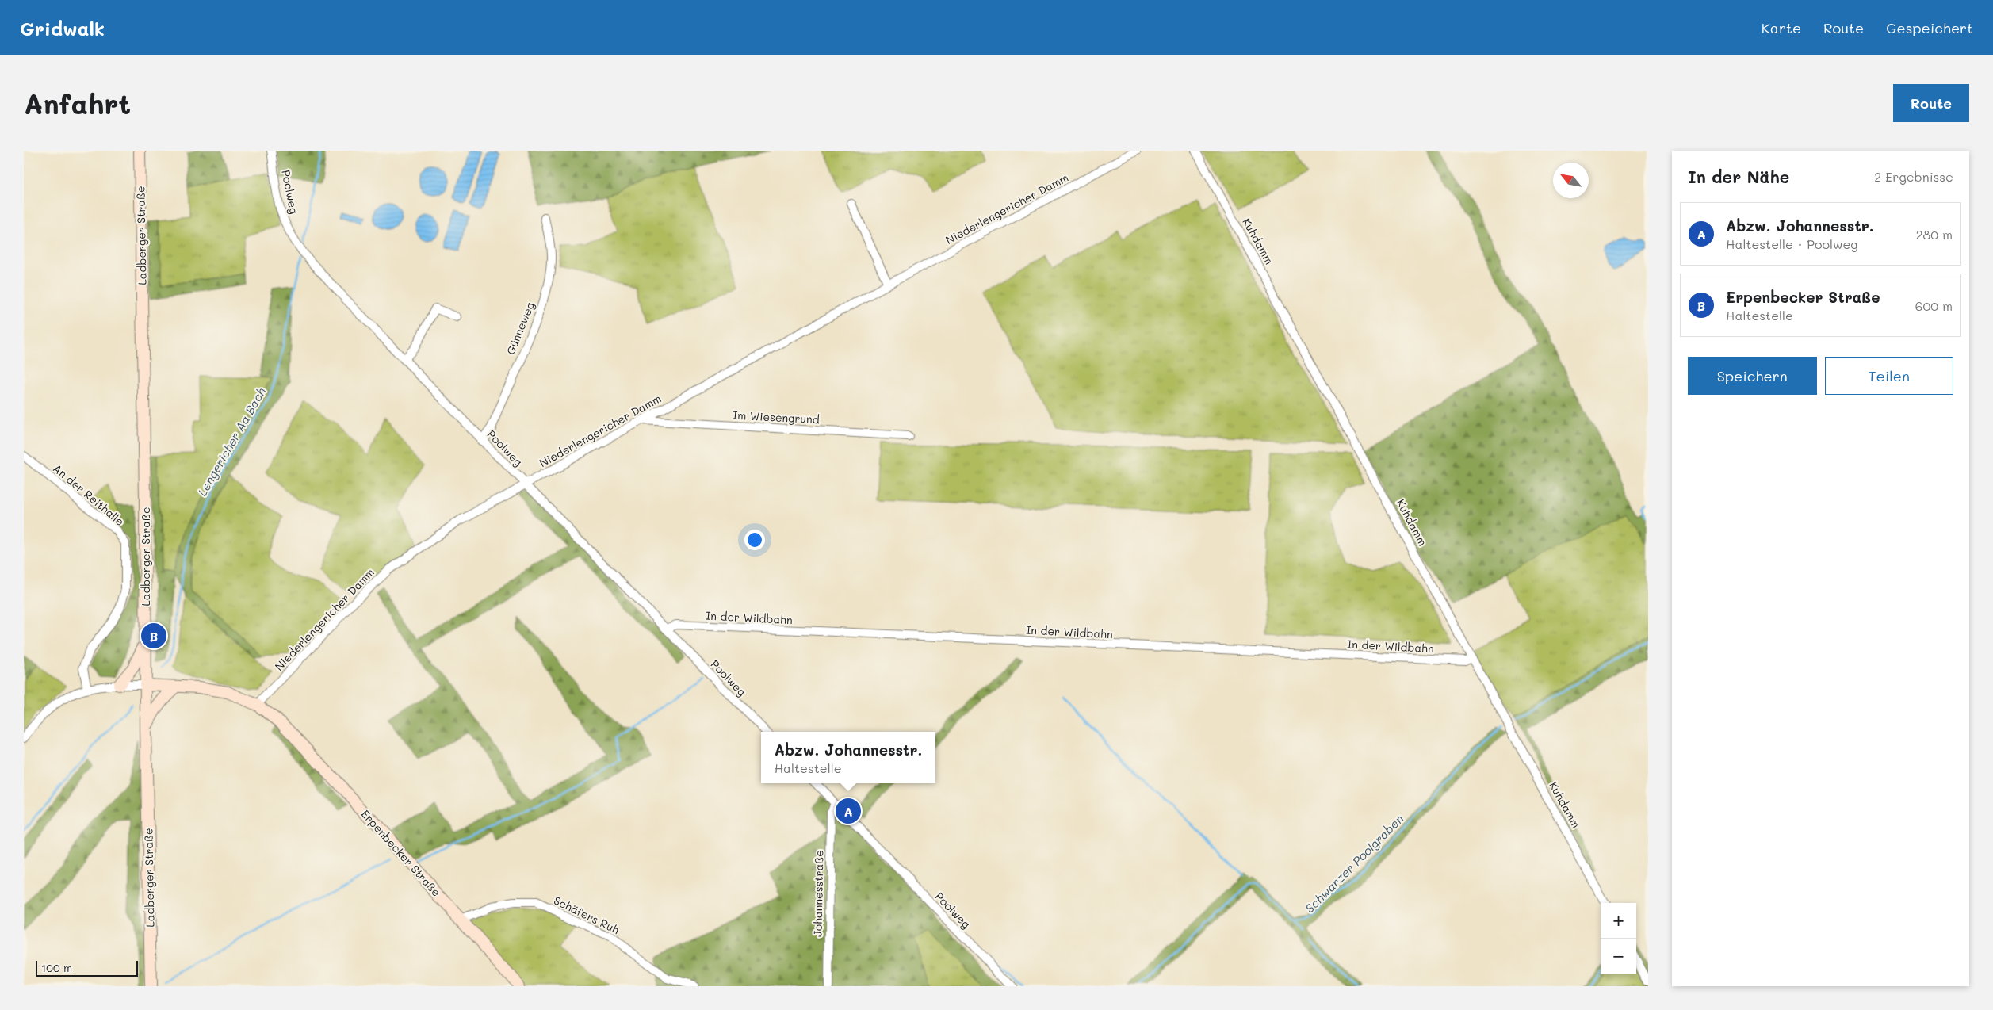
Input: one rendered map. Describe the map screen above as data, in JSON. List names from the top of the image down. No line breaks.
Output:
{"streets":{"main road":["Ladberger Straße","Erpenbecker Straße"],"street":["Poolweg","Niederlengericher Damm","Kuhdamm","Günneweg","Im Wiesengrund","An der Reithalle","In der Wildbahn","Johannesstraße","Schäfers Ruh"]},"crossings":[["Poolweg","Niederlengericher Damm"],["Poolweg","Günneweg"],["Poolweg","In der Wildbahn"],["Poolweg","Johannesstraße"],["Niederlengericher Damm","Im Wiesengrund"],["Niederlengericher Damm","Erpenbecker Straße"],["Ladberger Straße","Erpenbecker Straße"],["Kuhdamm","In der Wildbahn"],["Erpenbecker Straße","Schäfers Ruh"]],"water":["Lengericher Aa Bach","Schwarzer Poolgraben"],"scale_bar":"100 m","north":"top left","page":{"header":"Gridwalk","nav":["Karte","Route","Gespeichert"],"buttons":["Route",["Speichern","Teilen"]],"title":"Anfahrt","heading":["In der Nähe","2 Ergebnisse"],"list":[{"mark":"A","name":"Abzw. Johannesstr.","note":"Haltestelle · Poolweg","value":"280 m"},{"mark":"B","name":"Erpenbecker Straße","note":"Haltestelle","value":"600 m"}],"pins":["B","A"],"popup":["Abzw. Johannesstr.","Haltestelle"],"map_buttons":["+","−"],"scale":"100 m"}}
